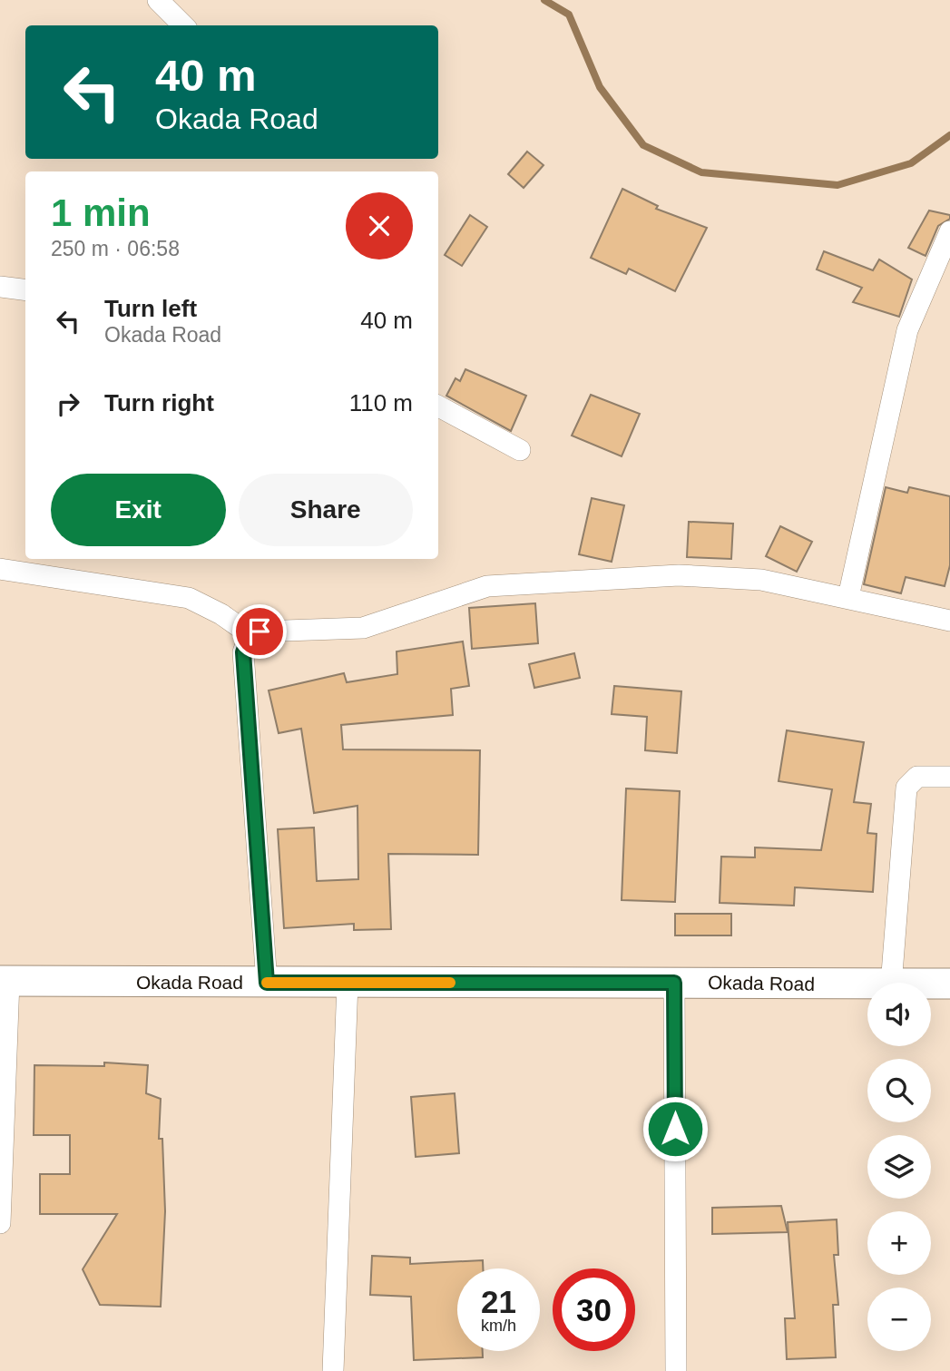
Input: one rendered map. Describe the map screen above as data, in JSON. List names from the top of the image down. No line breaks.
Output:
{"streets":{"street":["Okada Road"]},"page":{"turn":["40 m","Okada Road"],"heading":["1 min","250 m · 06:58"],"list":[{"name":"Turn left","note":"Okada Road","value":"40 m"},{"name":"Turn right","value":"110 m"}],"buttons":["Exit","Share"],"map_buttons":["+","−"],"speed":"21 km/h","limit":"30"}}
